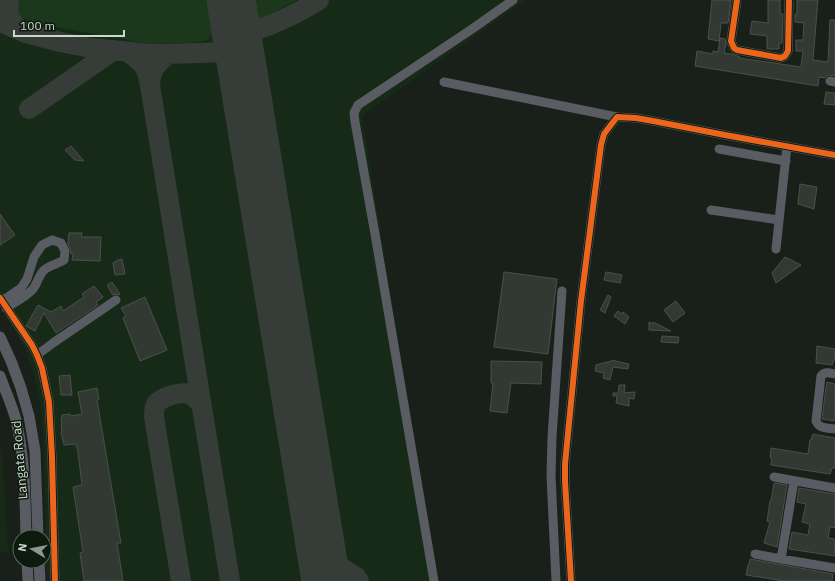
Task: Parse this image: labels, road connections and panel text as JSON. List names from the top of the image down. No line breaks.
{"streets":{"main road":["Langata Road"]},"scale_bar":"100 m","north":"left"}
